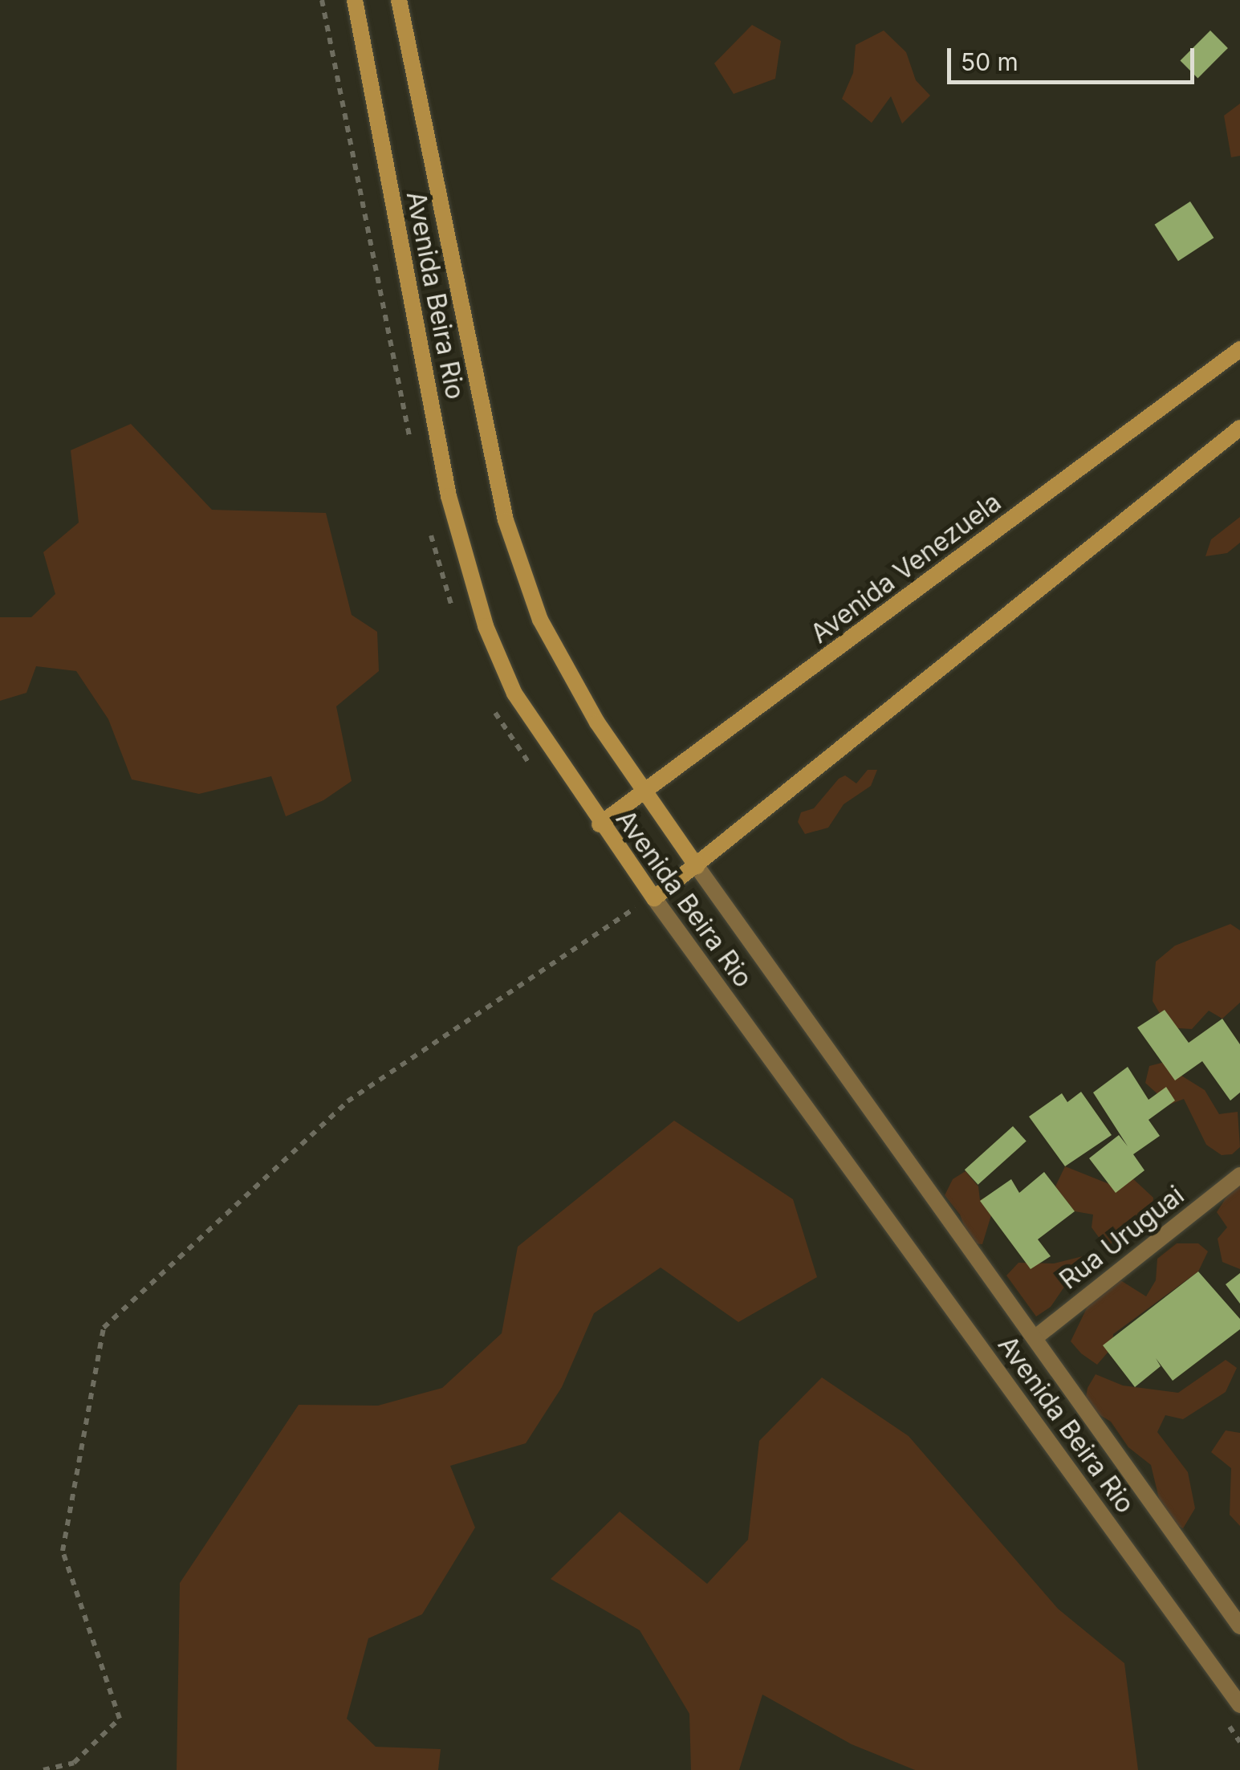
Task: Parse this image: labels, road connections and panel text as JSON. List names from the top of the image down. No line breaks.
{"streets":{"main road":["Avenida Beira Rio","Avenida Venezuela"],"street":["Rua Uruguai"]},"crossings":[["Avenida Beira Rio","Avenida Venezuela"],["Avenida Beira Rio","Rua Uruguai"]],"scale_bar":"50 m"}
